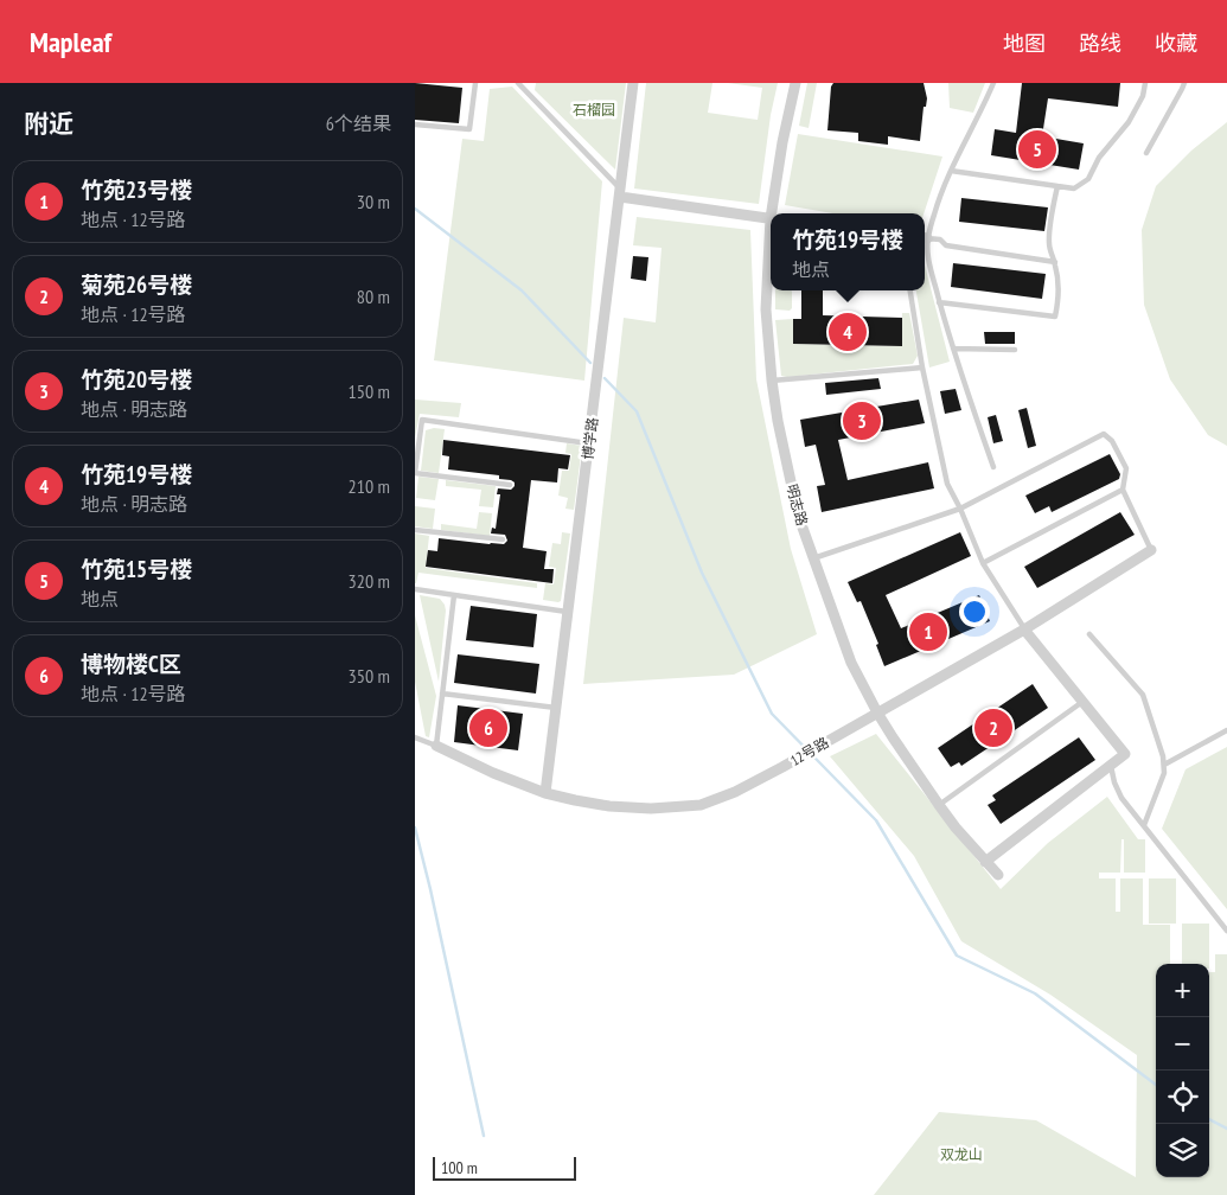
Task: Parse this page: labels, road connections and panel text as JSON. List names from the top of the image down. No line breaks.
{"streets":{"street":["博学路","明志路","12号路"]},"crossings":[["博学路","12号路"],["明志路","12号路"]],"parks":["石榴园","双龙山"],"scale_bar":"100 m","page":{"header":"Mapleaf","nav":["地图","路线","收藏"],"heading":["附近","6个结果"],"pins":["5","4","3","1","2","6"],"list":[{"mark":"1","name":"竹苑23号楼","note":"地点 · 12号路","value":"30 m"},{"mark":"2","name":"菊苑26号楼","note":"地点 · 12号路","value":"80 m"},{"mark":"3","name":"竹苑20号楼","note":"地点 · 明志路","value":"150 m"},{"mark":"4","name":"竹苑19号楼","note":"地点 · 明志路","value":"210 m"},{"mark":"5","name":"竹苑15号楼","note":"地点","value":"320 m"},{"mark":"6","name":"博物楼C区","note":"地点 · 12号路","value":"350 m"}],"popup":["竹苑19号楼","地点"],"map_buttons":["+","−"],"scale":"100 m"}}
